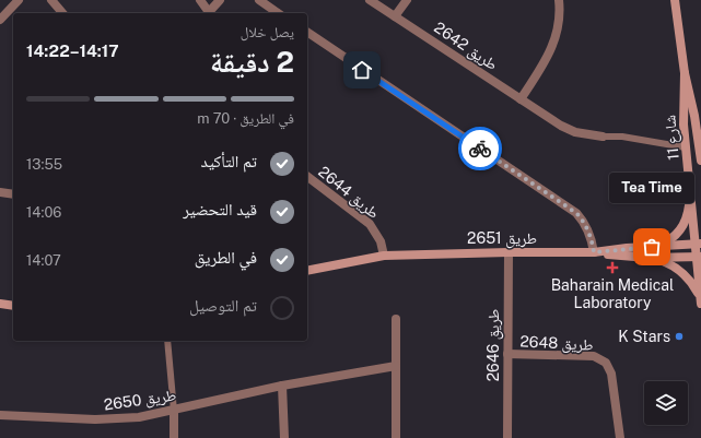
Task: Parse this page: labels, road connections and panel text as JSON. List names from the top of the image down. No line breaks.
{"streets":{"main road":["شارع 11","طريق 2651"],"street":["طريق 2642","طريق 2644","طريق 2648","طريق 2646","طريق 2650"]},"crossings":[["شارع 11","طريق 2651"],["طريق 2644","طريق 2651"],["طريق 2651","طريق 2646"],["طريق 2648","طريق 2646"]],"places":{"other":["Tea Time","K Stars"],"health":["Baharain Medical Laboratory"]},"page":{"heading":["2 دقيقة","يصل خلال","14:17–14:22"],"bar":"في الطريق · 70 m","list":[["تم التأكيد","13:55"],["قيد التحضير","14:06"],["في الطريق","14:07"],"تم التوصيل"],"bubble":"Tea Time"}}
